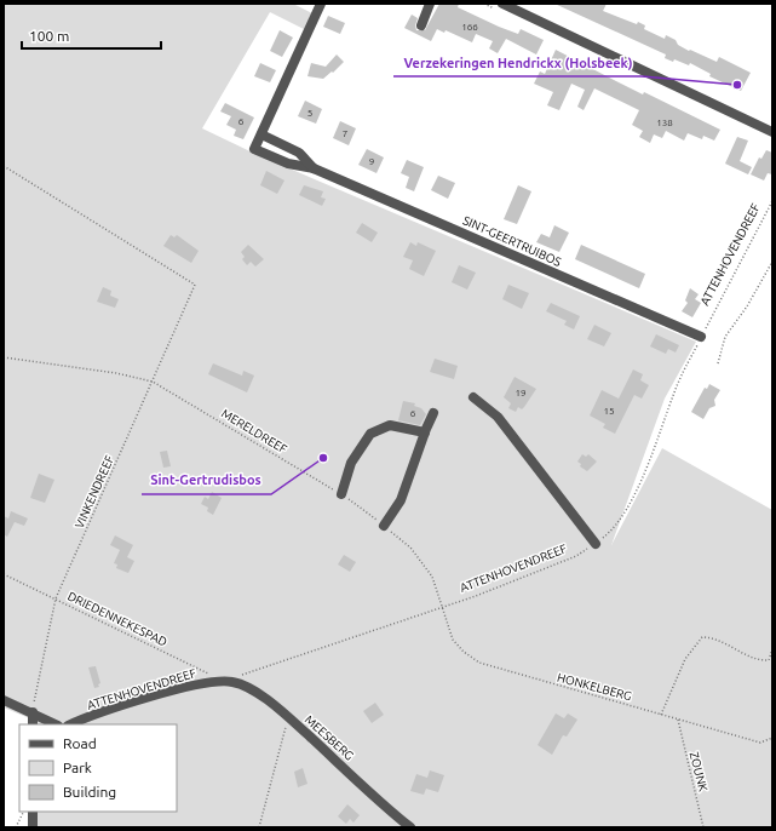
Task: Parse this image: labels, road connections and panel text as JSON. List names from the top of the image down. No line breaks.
{"streets":{"street":["SINT-GEERTRUIBOS","ATTENHOVENDREEF","MEESBERG"],"path":["MERELDREEF","VINKENDREEF","DRIEDENNEKESPAD","HONKELBERG","ZOUNK"]},"crossings":[["SINT-GEERTRUIBOS","ATTENHOVENDREEF"],["ATTENHOVENDREEF","MERELDREEF"],["ATTENHOVENDREEF","DRIEDENNEKESPAD"],["ATTENHOVENDREEF","HONKELBERG"],["ATTENHOVENDREEF","MEESBERG"],["MERELDREEF","VINKENDREEF"],["MERELDREEF","HONKELBERG"],["VINKENDREEF","DRIEDENNEKESPAD"],["DRIEDENNEKESPAD","MEESBERG"],["HONKELBERG","ZOUNK"]],"places":["Verzekeringen Hendrickx (Holsbeek)","Sint-Gertrudisbos"],"house_numbers":["166","5","6","138","7","9","19","15","6"],"legend":["Road","Park","Building"],"scale_bar":"100 m"}
